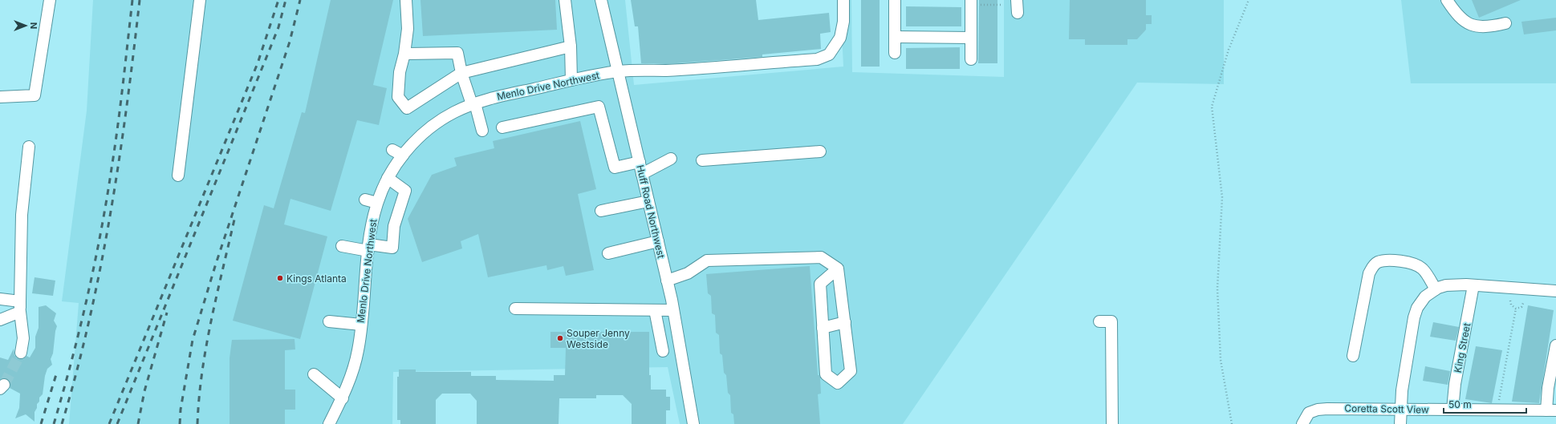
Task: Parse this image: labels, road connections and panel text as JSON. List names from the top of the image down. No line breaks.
{"streets":{"street":["Menlo Drive Northwest","Huff Road Northwest","King Street","Coretta Scott View"]},"crossings":[["Menlo Drive Northwest","Huff Road Northwest"],["King Street","Coretta Scott View"]],"places":["Kings Atlanta","Souper Jenny Westside"],"scale_bar":"50 m","north":"right"}
